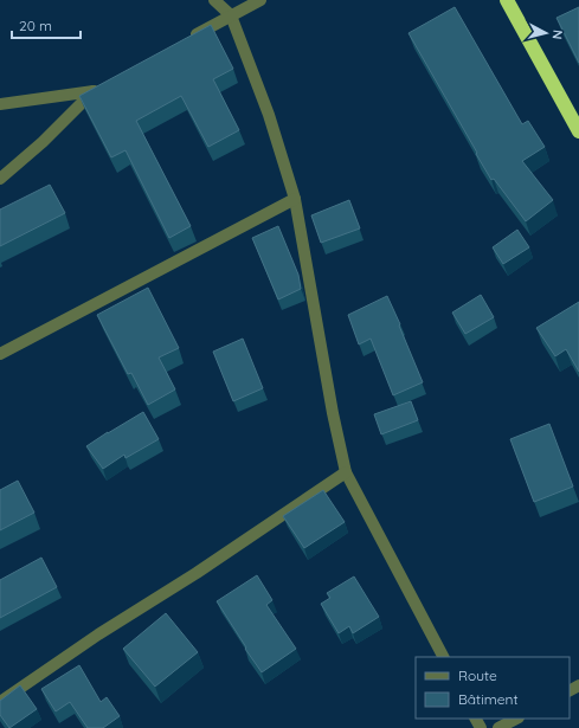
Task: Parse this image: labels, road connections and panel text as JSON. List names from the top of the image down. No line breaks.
{"legend":["Route","Bâtiment"],"scale_bar":"20 m","north":"right"}
